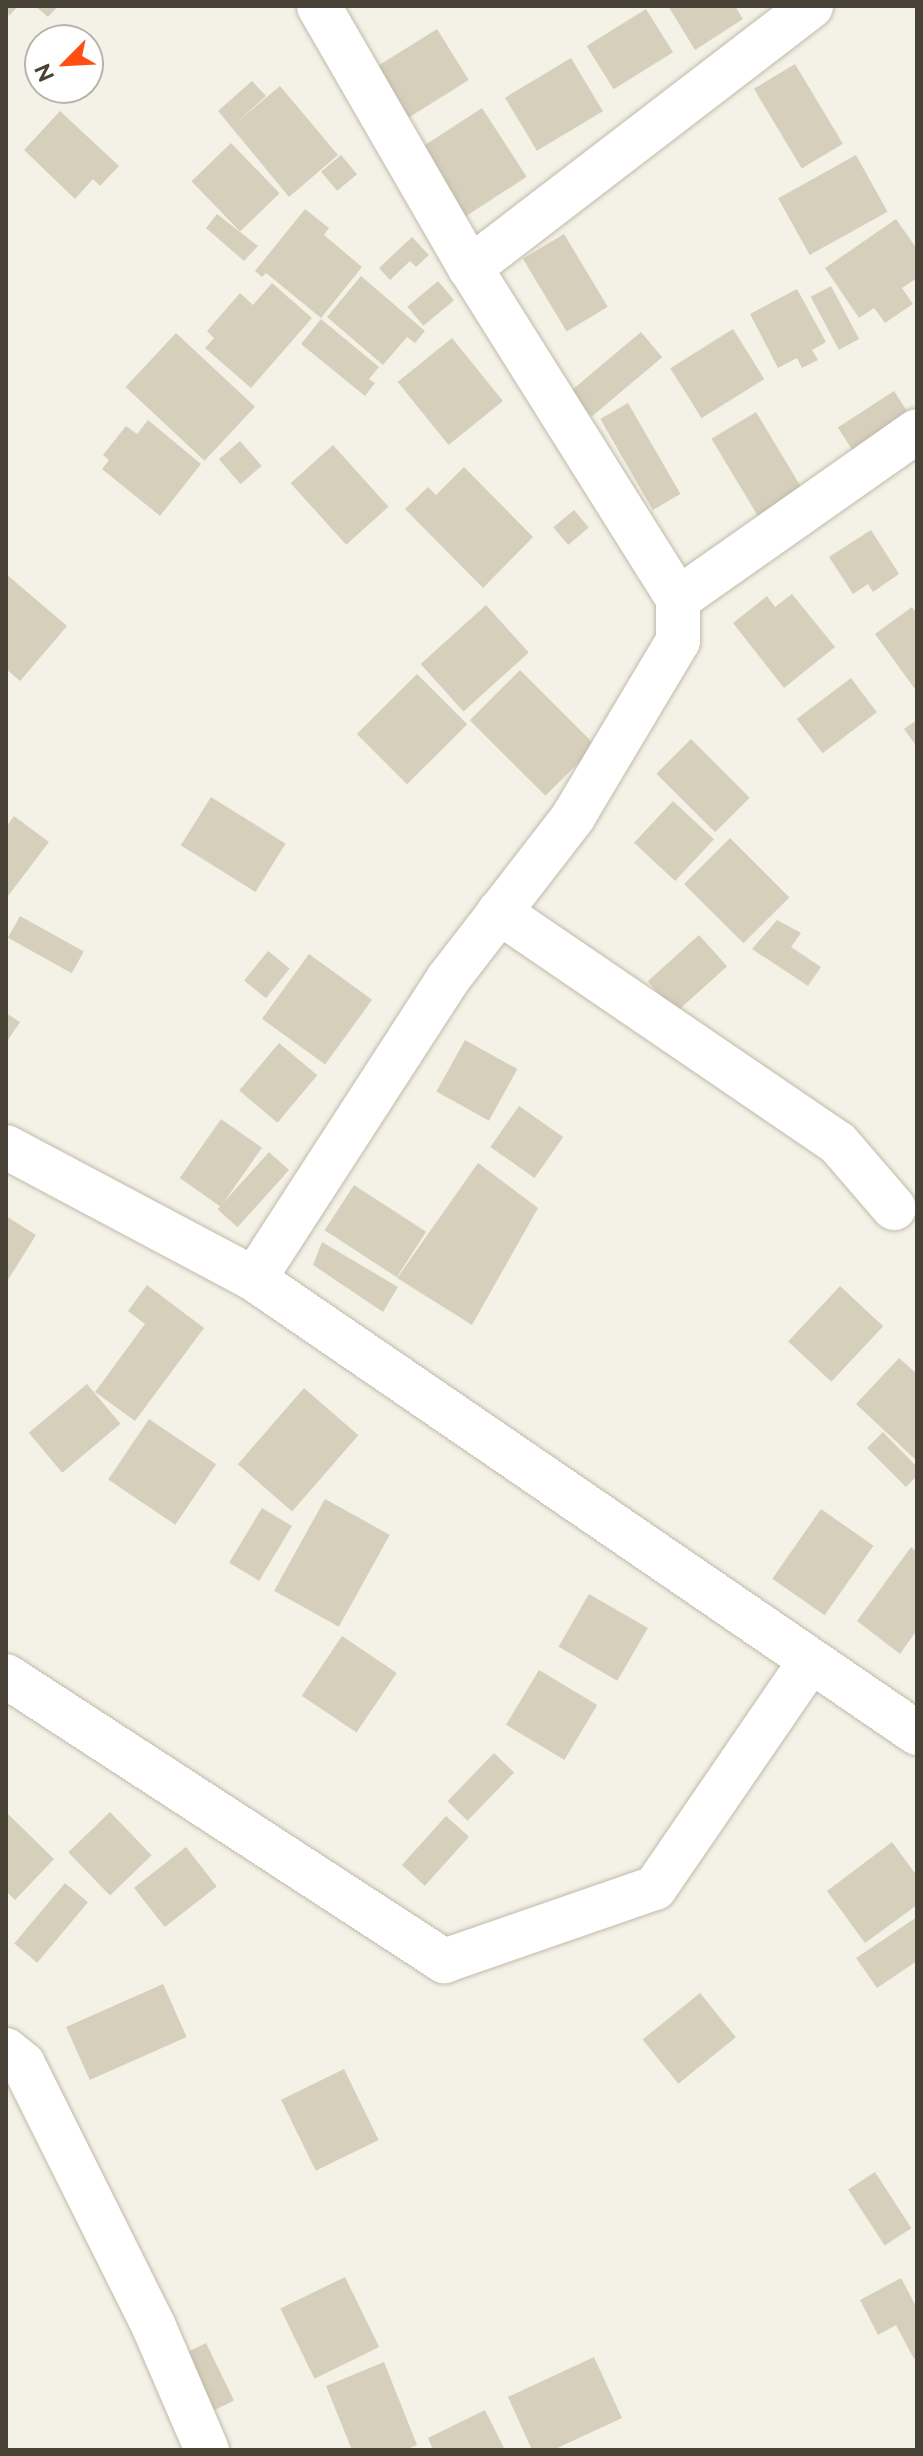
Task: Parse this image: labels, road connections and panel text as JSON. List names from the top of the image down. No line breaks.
{"north":"bottom left"}
